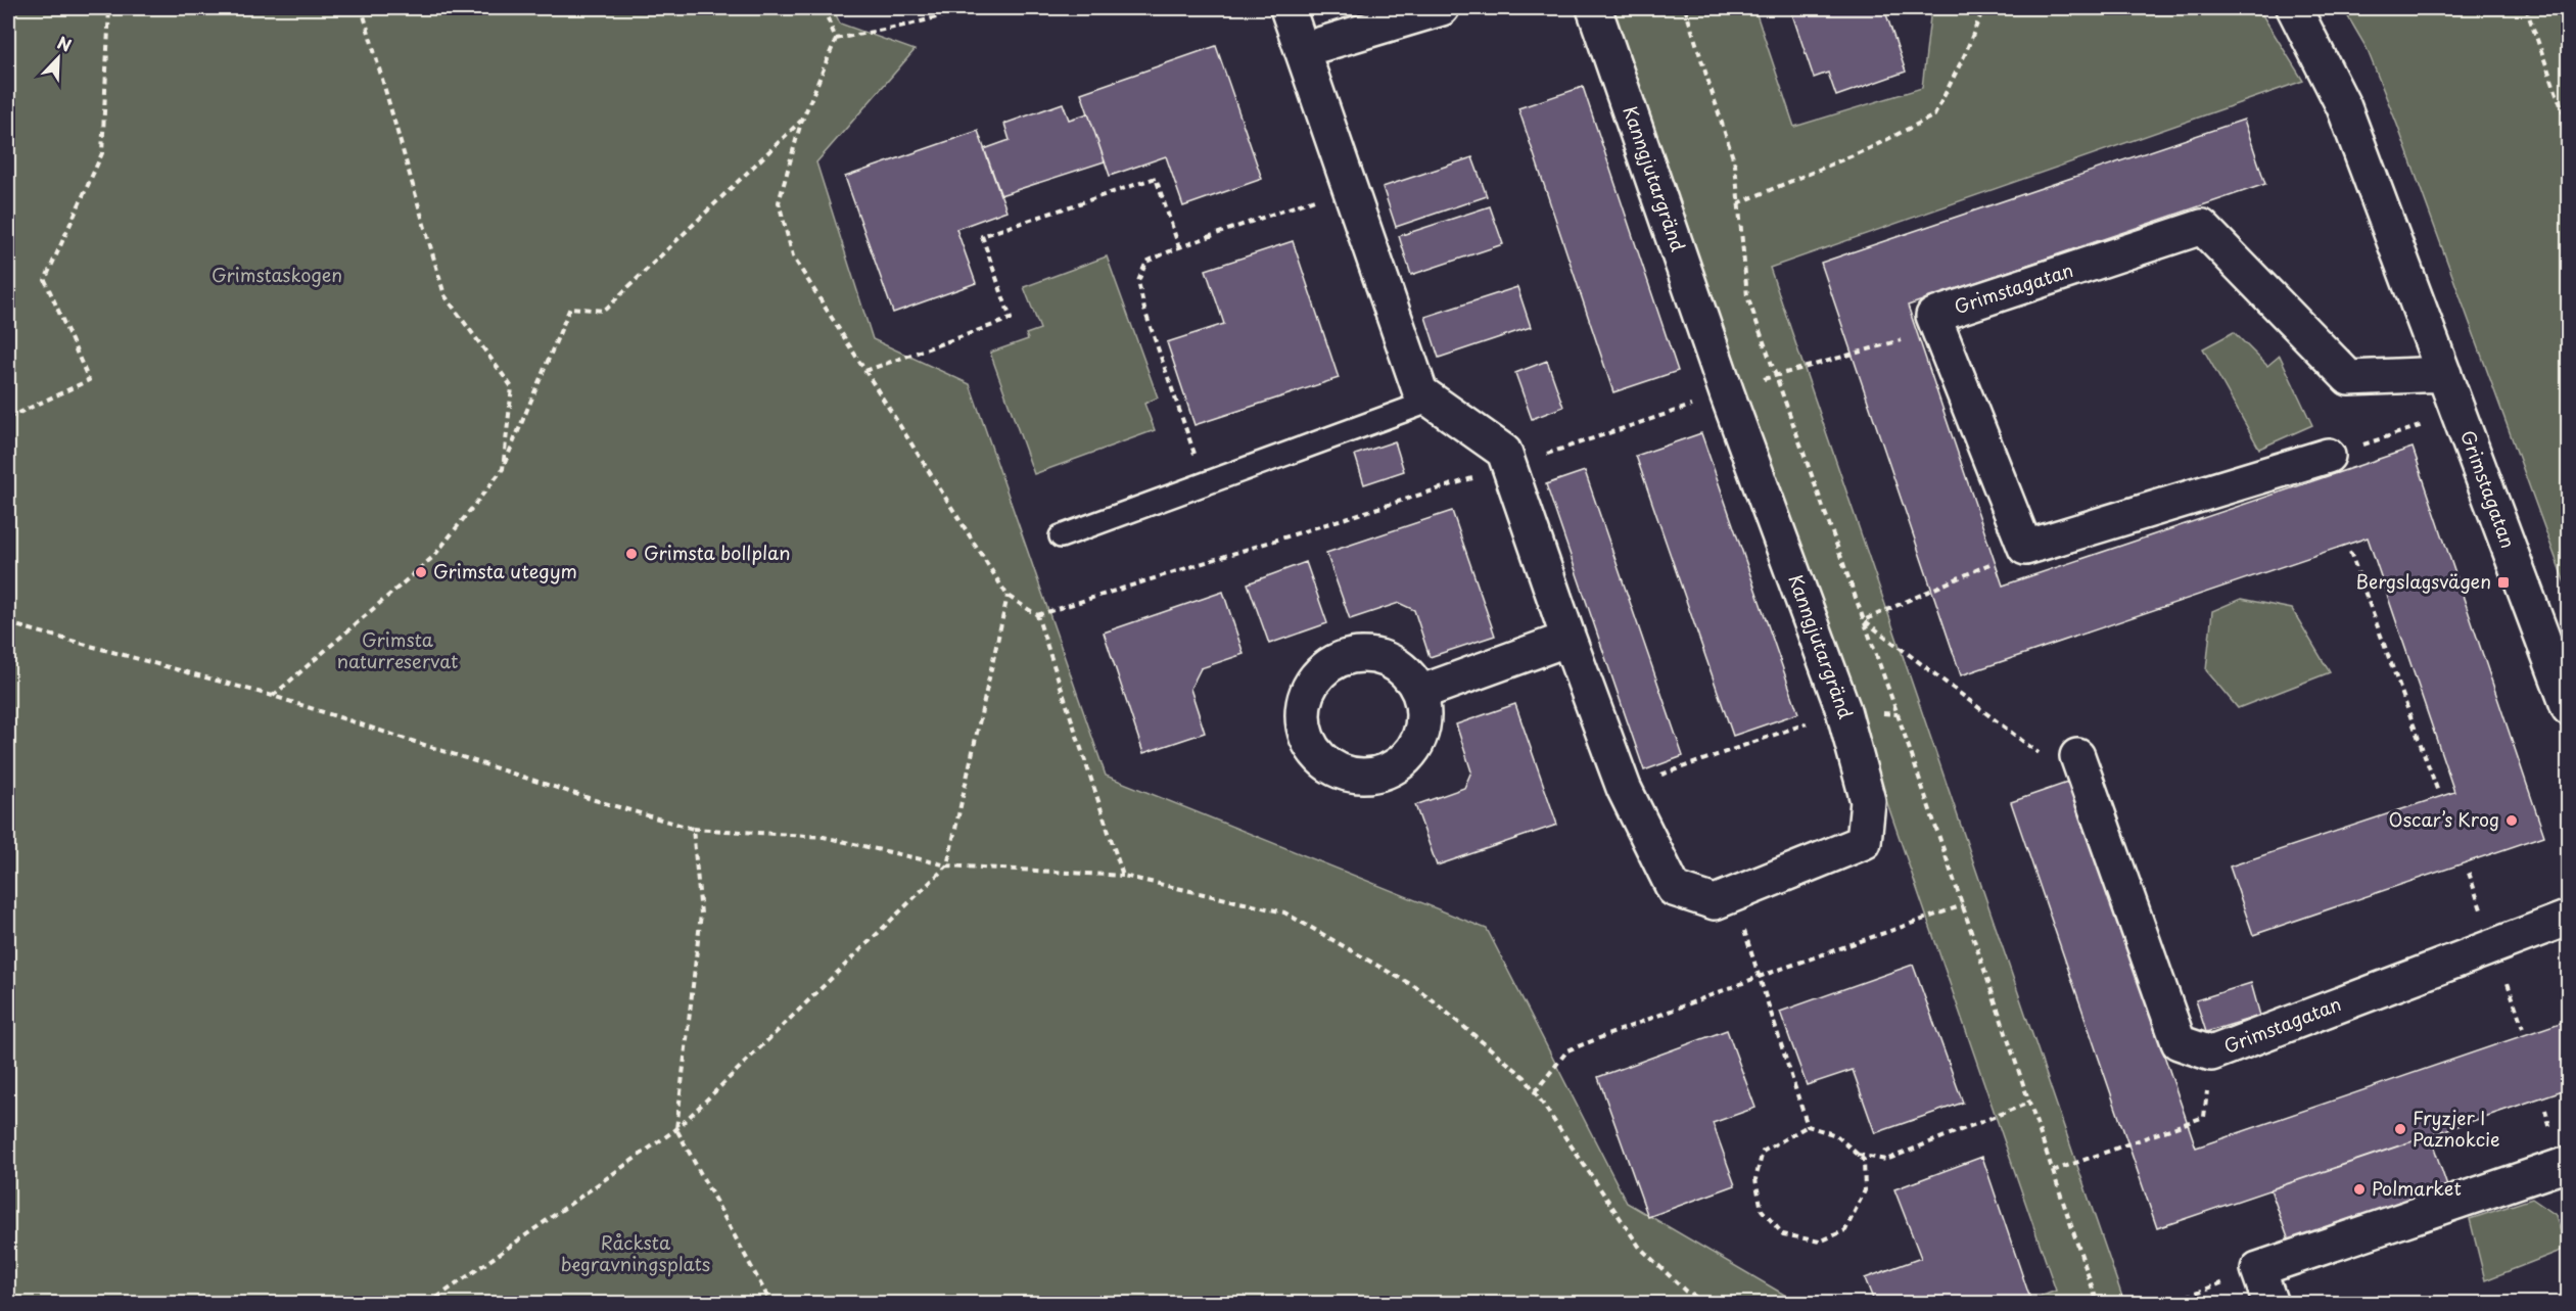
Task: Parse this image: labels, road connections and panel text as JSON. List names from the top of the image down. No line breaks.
{"streets":{"street":["Kanngjutargränd","Grimstagatan"]},"parks":["Grimstaskogen","Grimsta naturreservat","Råcksta begravningsplats"],"places":{"other":["Grimsta bollplan","Grimsta utegym","Oscar’s Krog","Fryzjer I Paznokcie","Polmarket"],"transit":["Bergslagsvägen"]},"north":"top right"}
